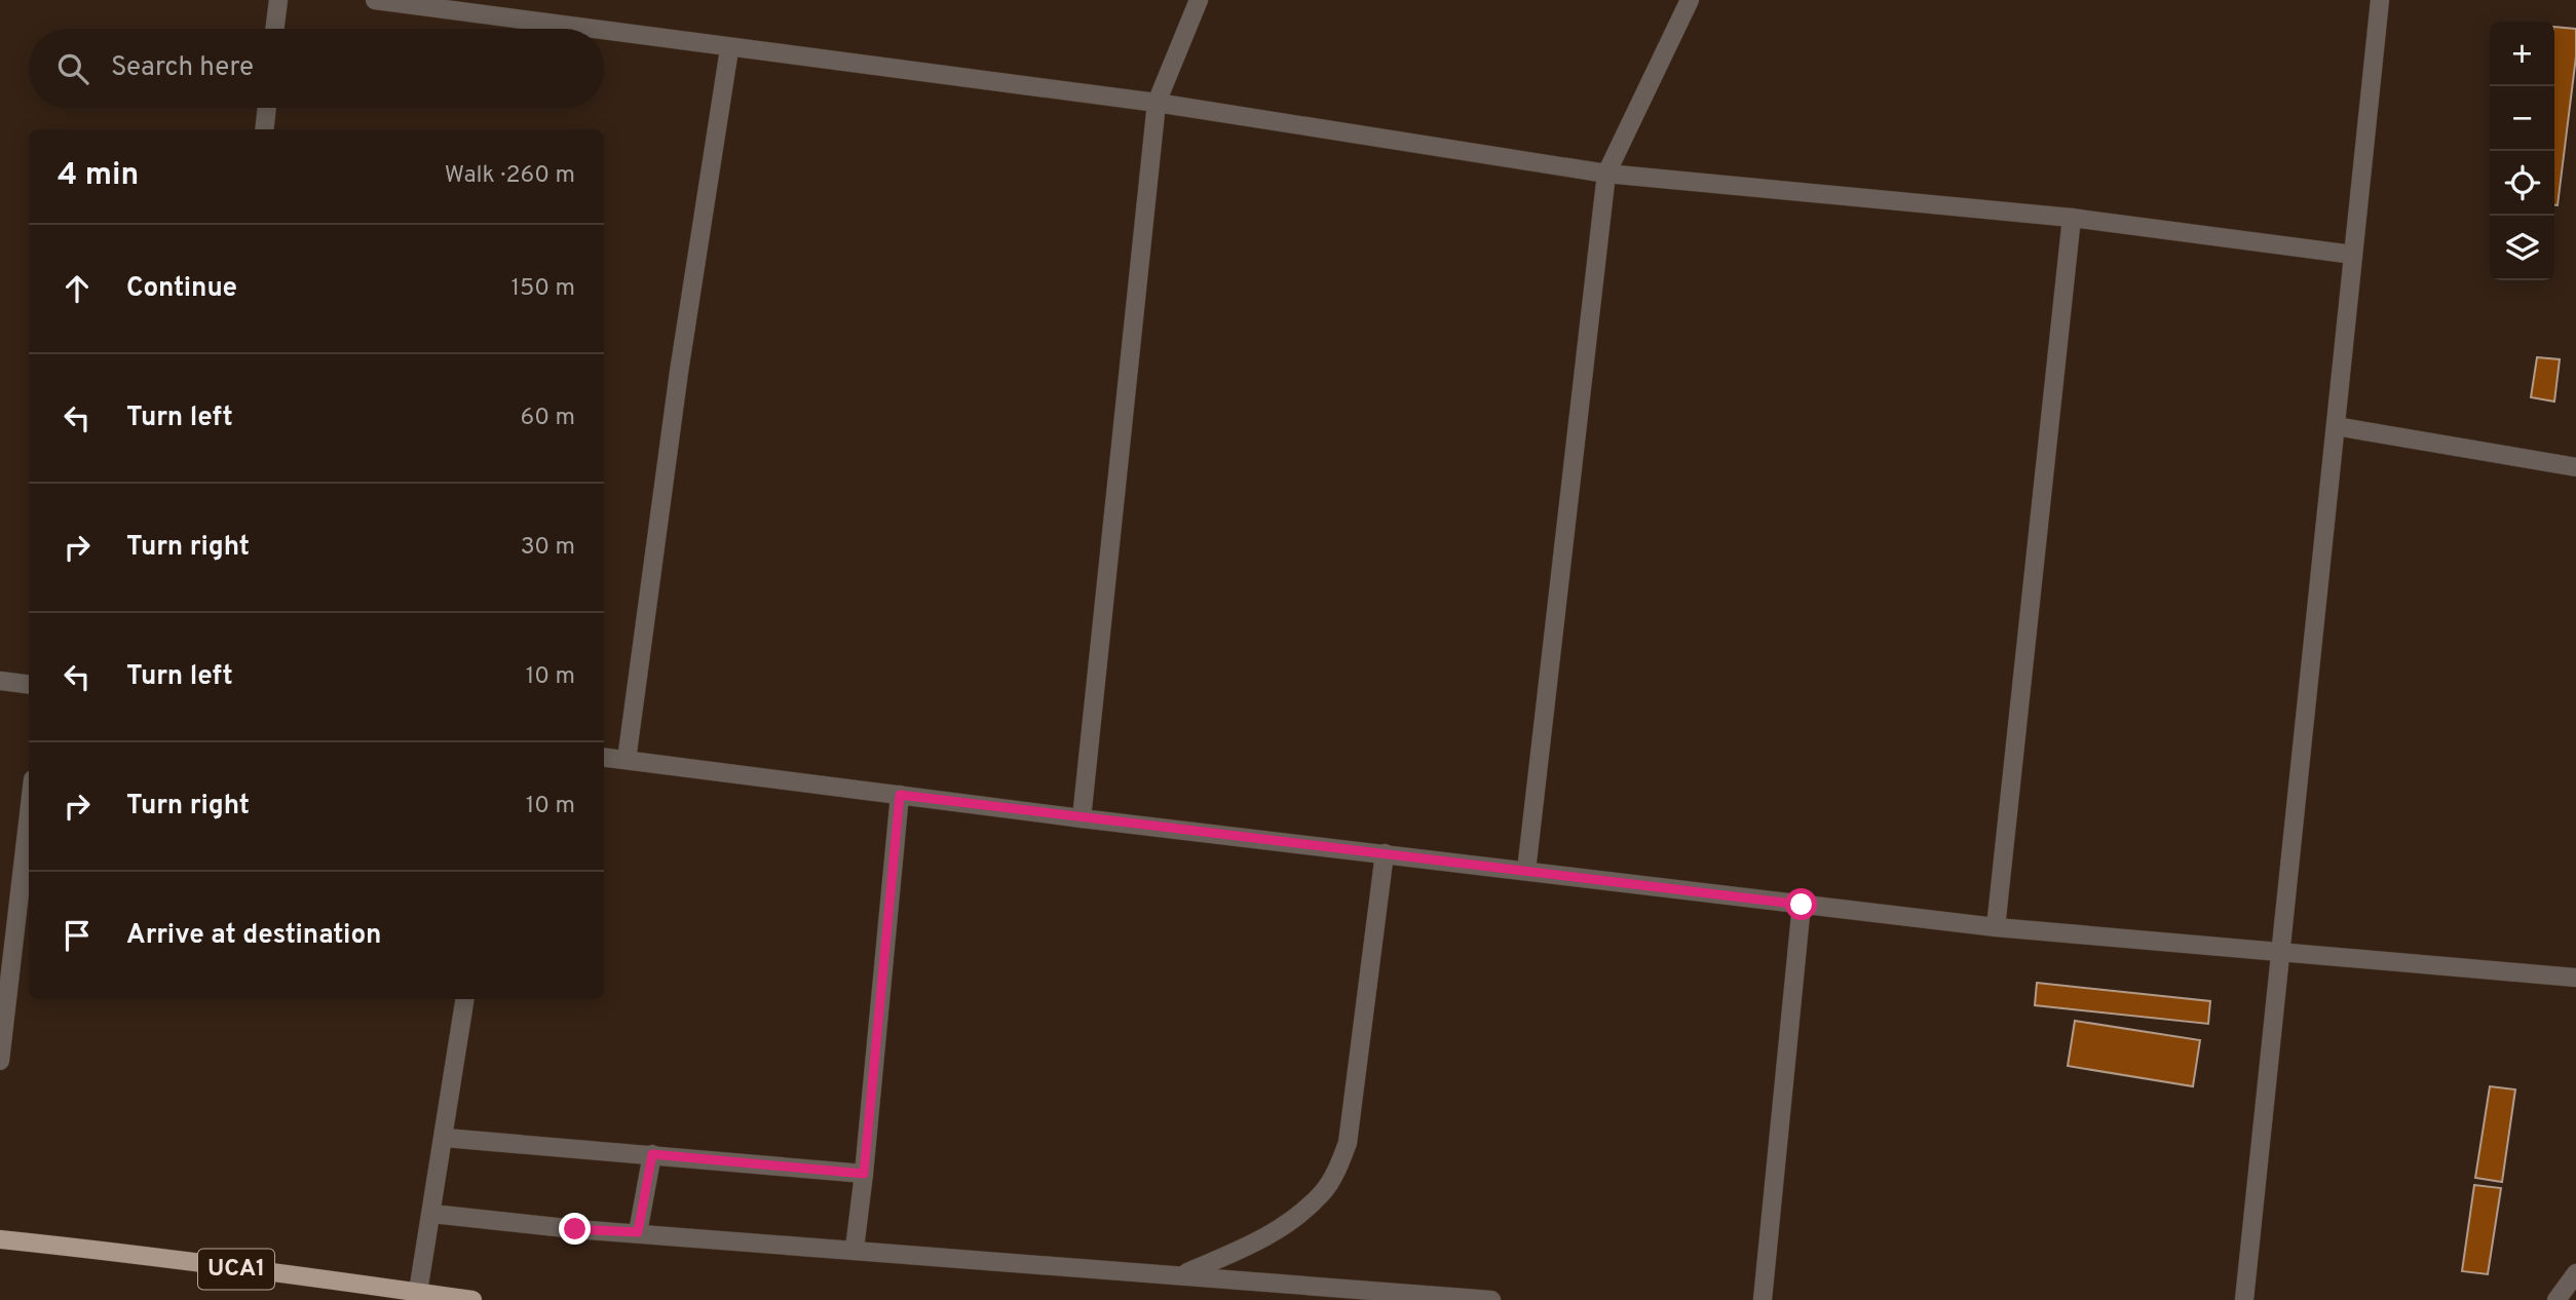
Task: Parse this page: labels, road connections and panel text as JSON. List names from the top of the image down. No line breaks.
{"streets":{"main road":["UCA1"]},"page":{"map_buttons":["+","−"],"search":"Search here","heading":["4 min","Walk · 260 m"],"list":[["Continue","150 m"],["Turn left","60 m"],["Turn right","30 m"],["Turn left","10 m"],["Turn right","10 m"],"Arrive at destination"]}}
